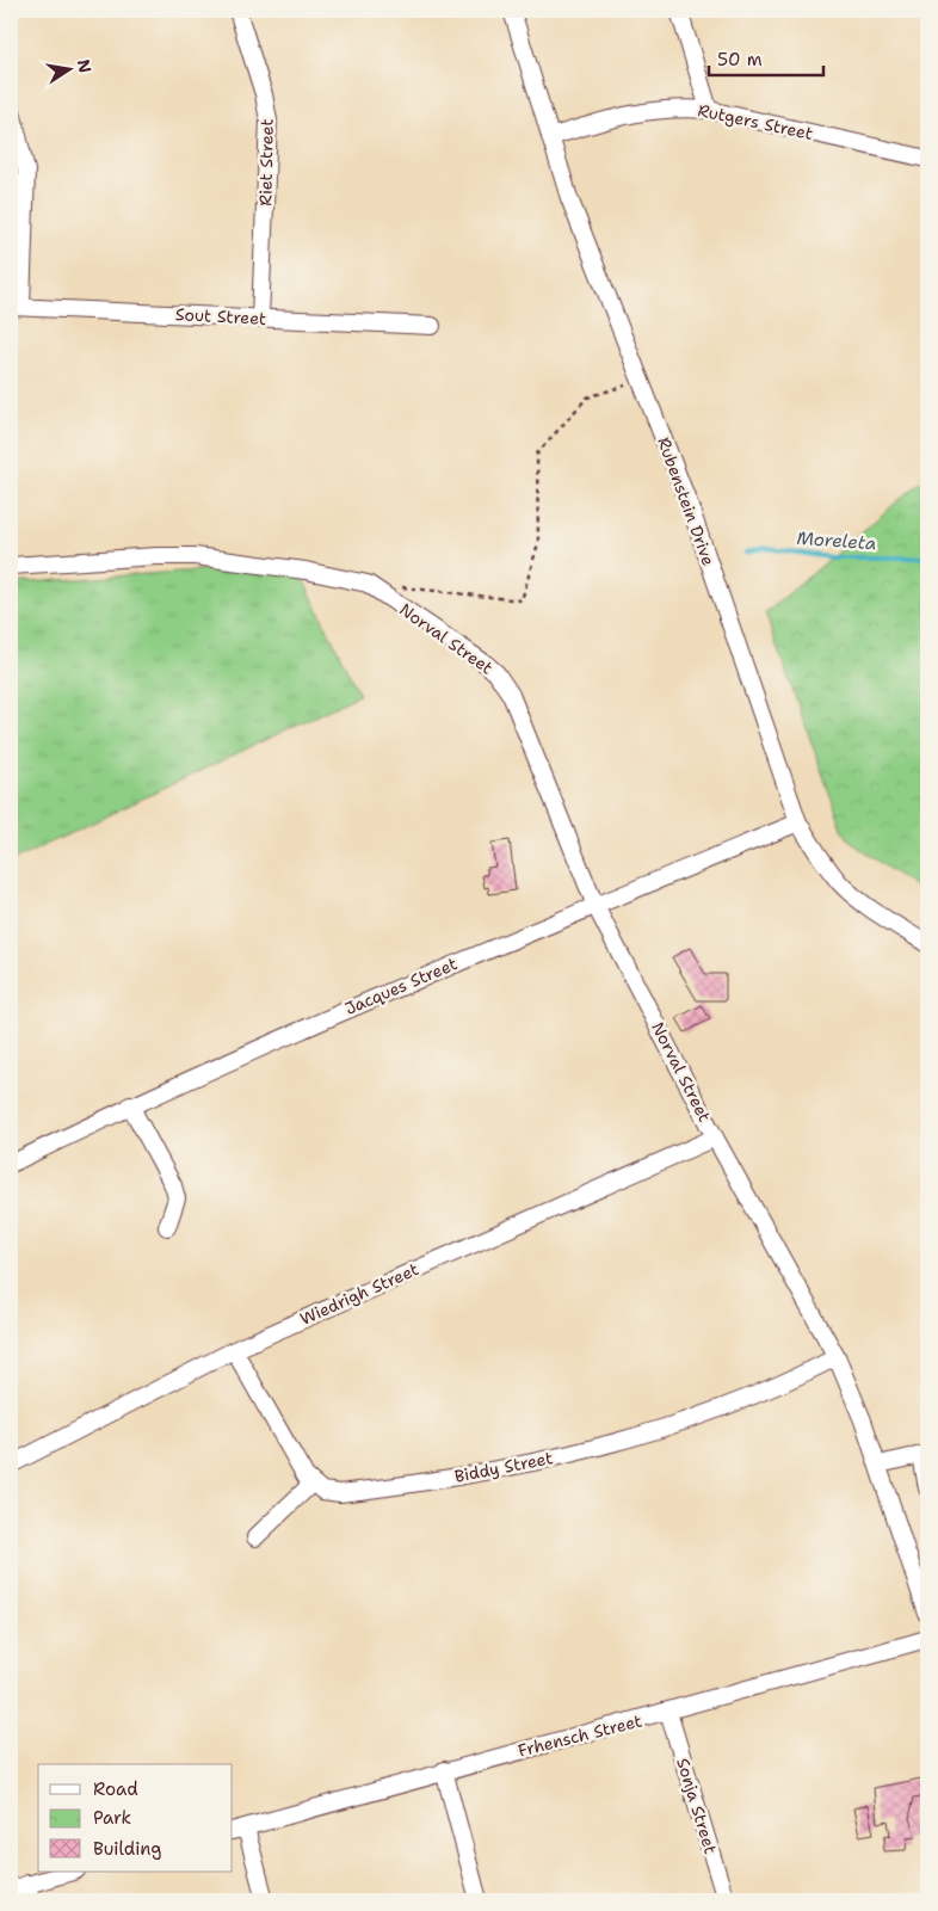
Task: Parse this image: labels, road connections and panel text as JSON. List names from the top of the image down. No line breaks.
{"streets":{"street":["Rutgers Street","Riet Street","Sout Street","Rubenstein Drive","Norval Street","Jacques Street","Wiedrigh Street","Biddy Street","Frhensch Street","Sonja Street"]},"crossings":[["Rutgers Street","Rubenstein Drive"],["Riet Street","Sout Street"],["Rubenstein Drive","Jacques Street"],["Norval Street","Jacques Street"],["Norval Street","Wiedrigh Street"],["Norval Street","Biddy Street"],["Frhensch Street","Sonja Street"]],"water":["Moreleta"],"legend":["Road","Park","Building"],"scale_bar":"50 m","north":"right"}
